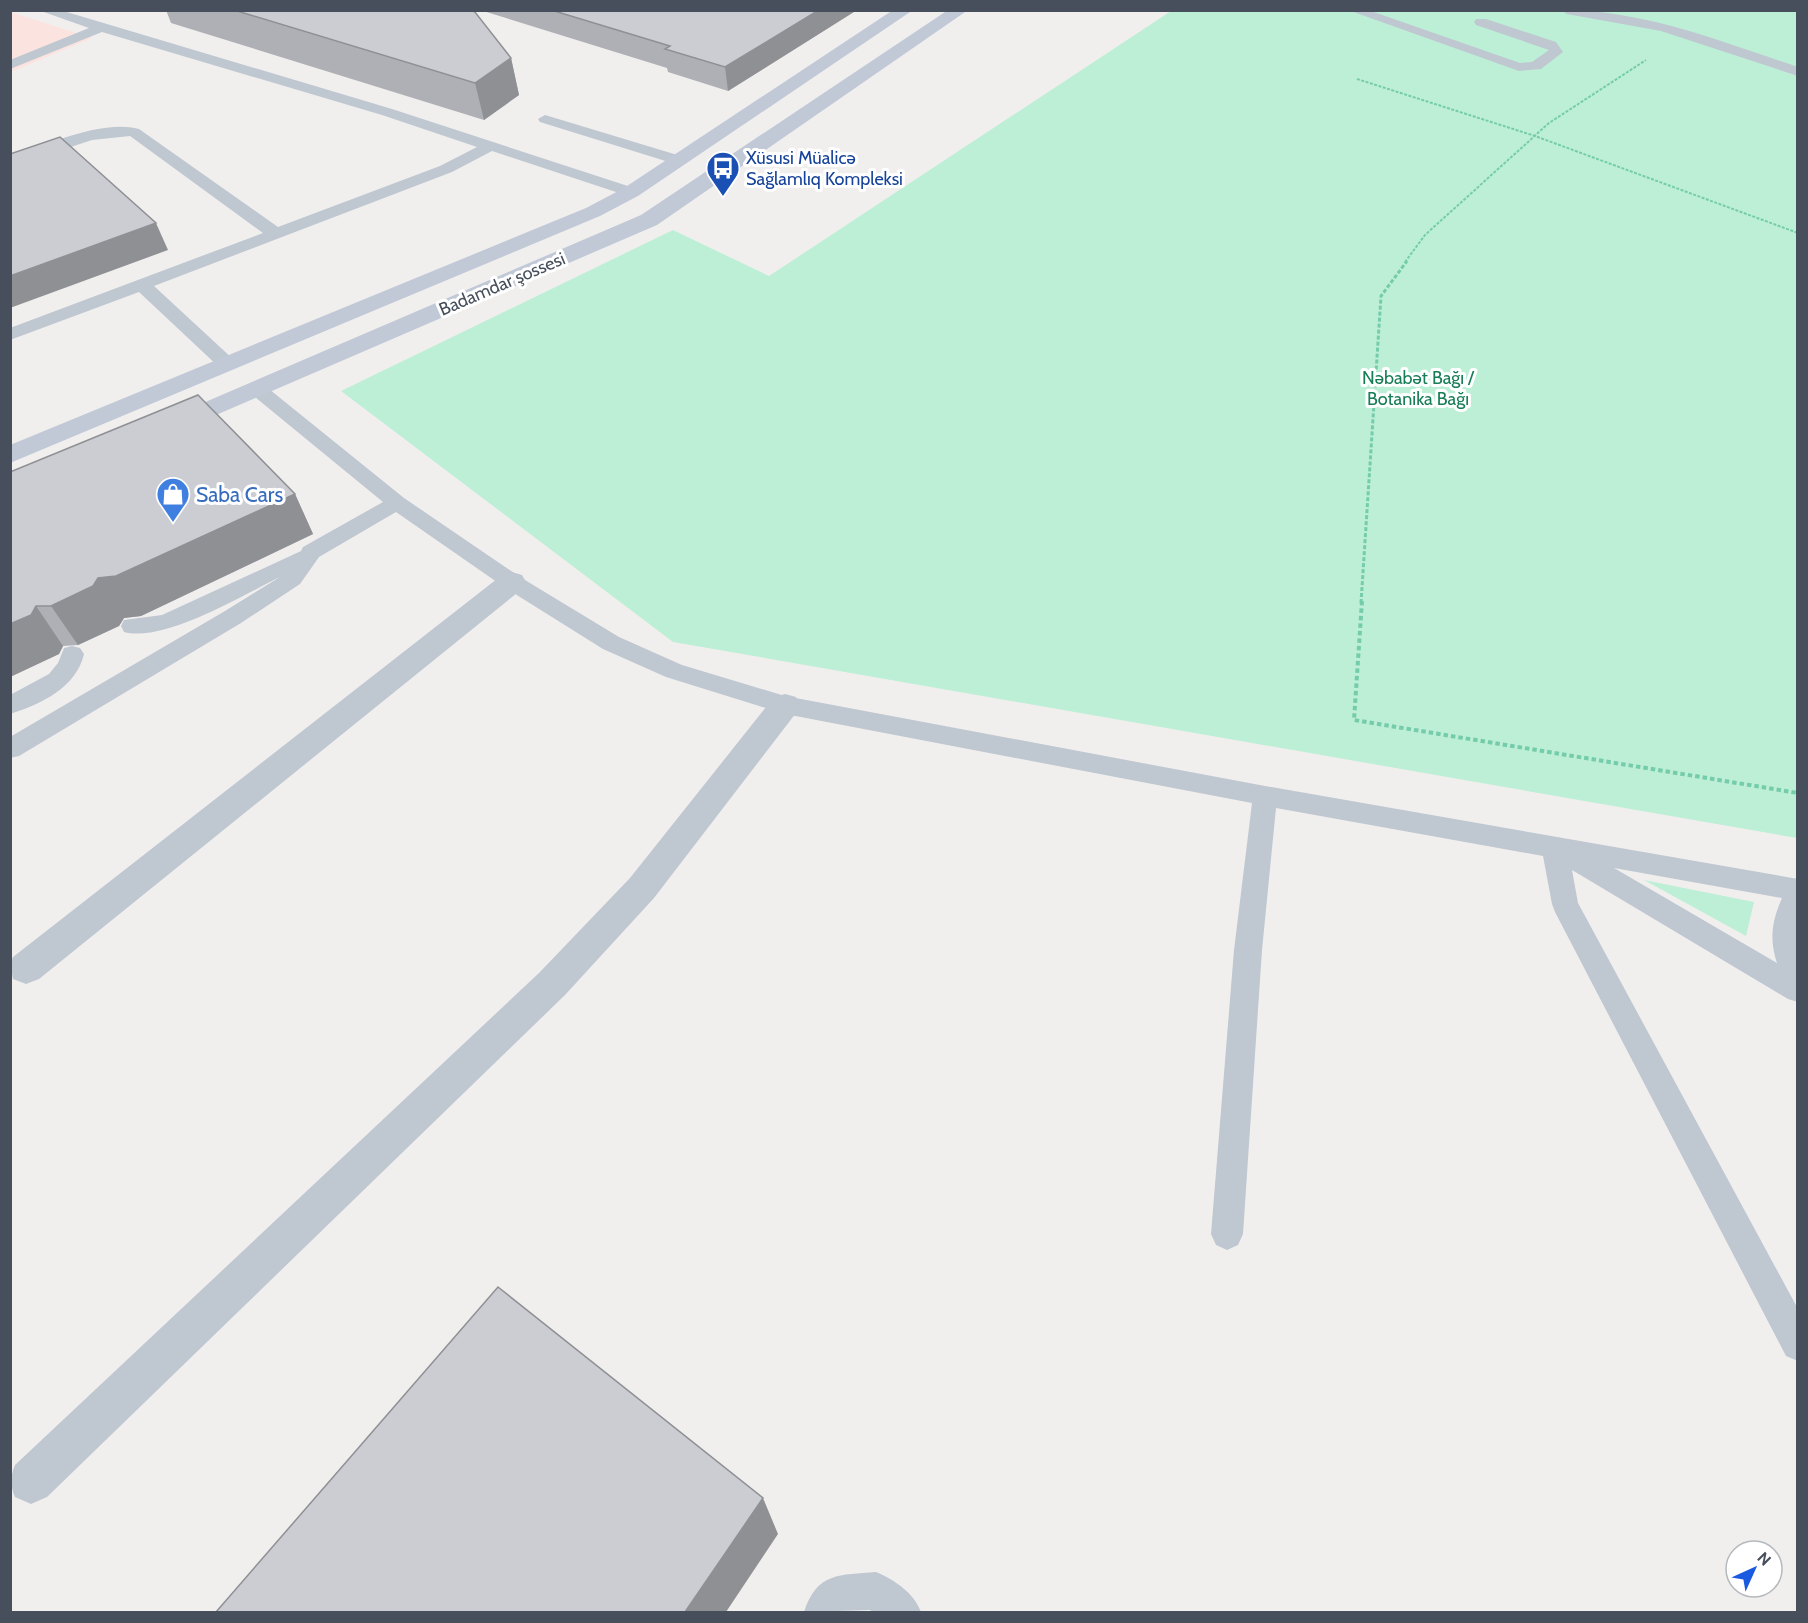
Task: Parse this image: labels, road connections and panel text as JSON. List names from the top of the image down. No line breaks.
{"streets":{"main road":["Badamdar şossesi"]},"parks":["Nəbabət Bağı / Botanika Bağı"],"places":{"bus stop":["Xüsusi Müalicə Sağlamlıq Kompleksi"],"shop":["Saba Cars"]},"north":"top right"}
